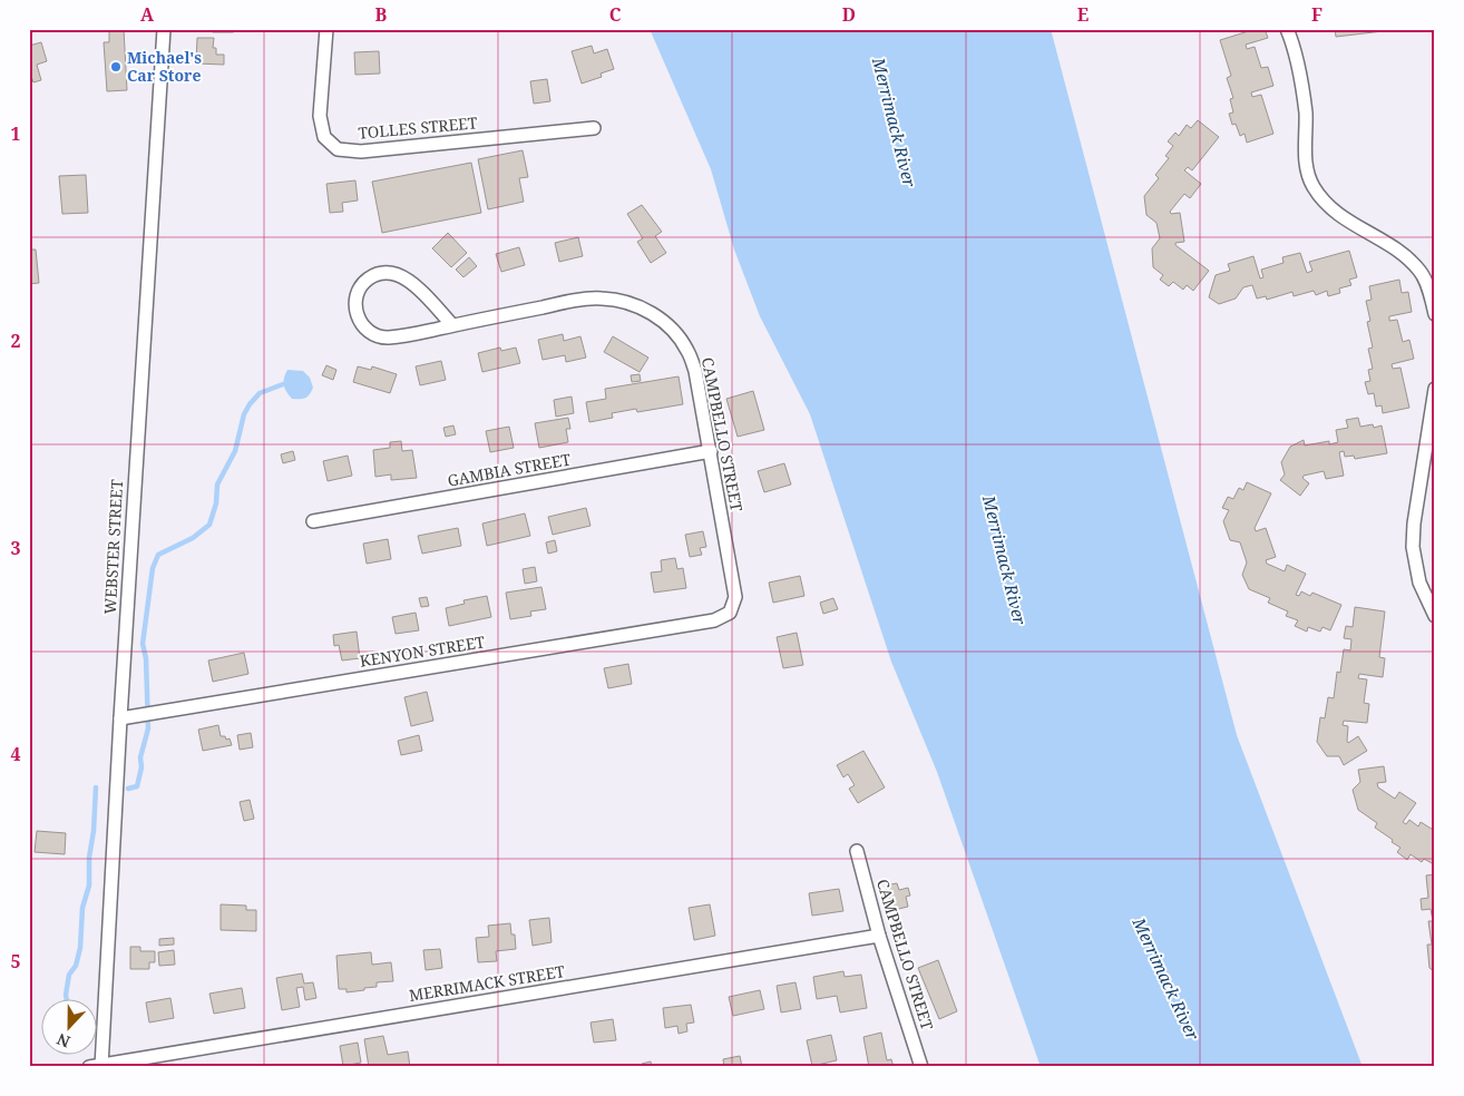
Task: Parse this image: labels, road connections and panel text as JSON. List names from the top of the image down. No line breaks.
{"streets":{"street":["TOLLES STREET","CAMPBELLO STREET","GAMBIA STREET","WEBSTER STREET","KENYON STREET","MERRIMACK STREET"]},"crossings":[["CAMPBELLO STREET","GAMBIA STREET"],["CAMPBELLO STREET","KENYON STREET"],["CAMPBELLO STREET","MERRIMACK STREET"],["WEBSTER STREET","KENYON STREET"],["WEBSTER STREET","MERRIMACK STREET"]],"water":["Merrimack River"],"places":["Michael's Car Store"],"north":"bottom","grid":{"columns":["A","B","C","D","E","F"],"rows":["1","2","3","4","5"]}}
